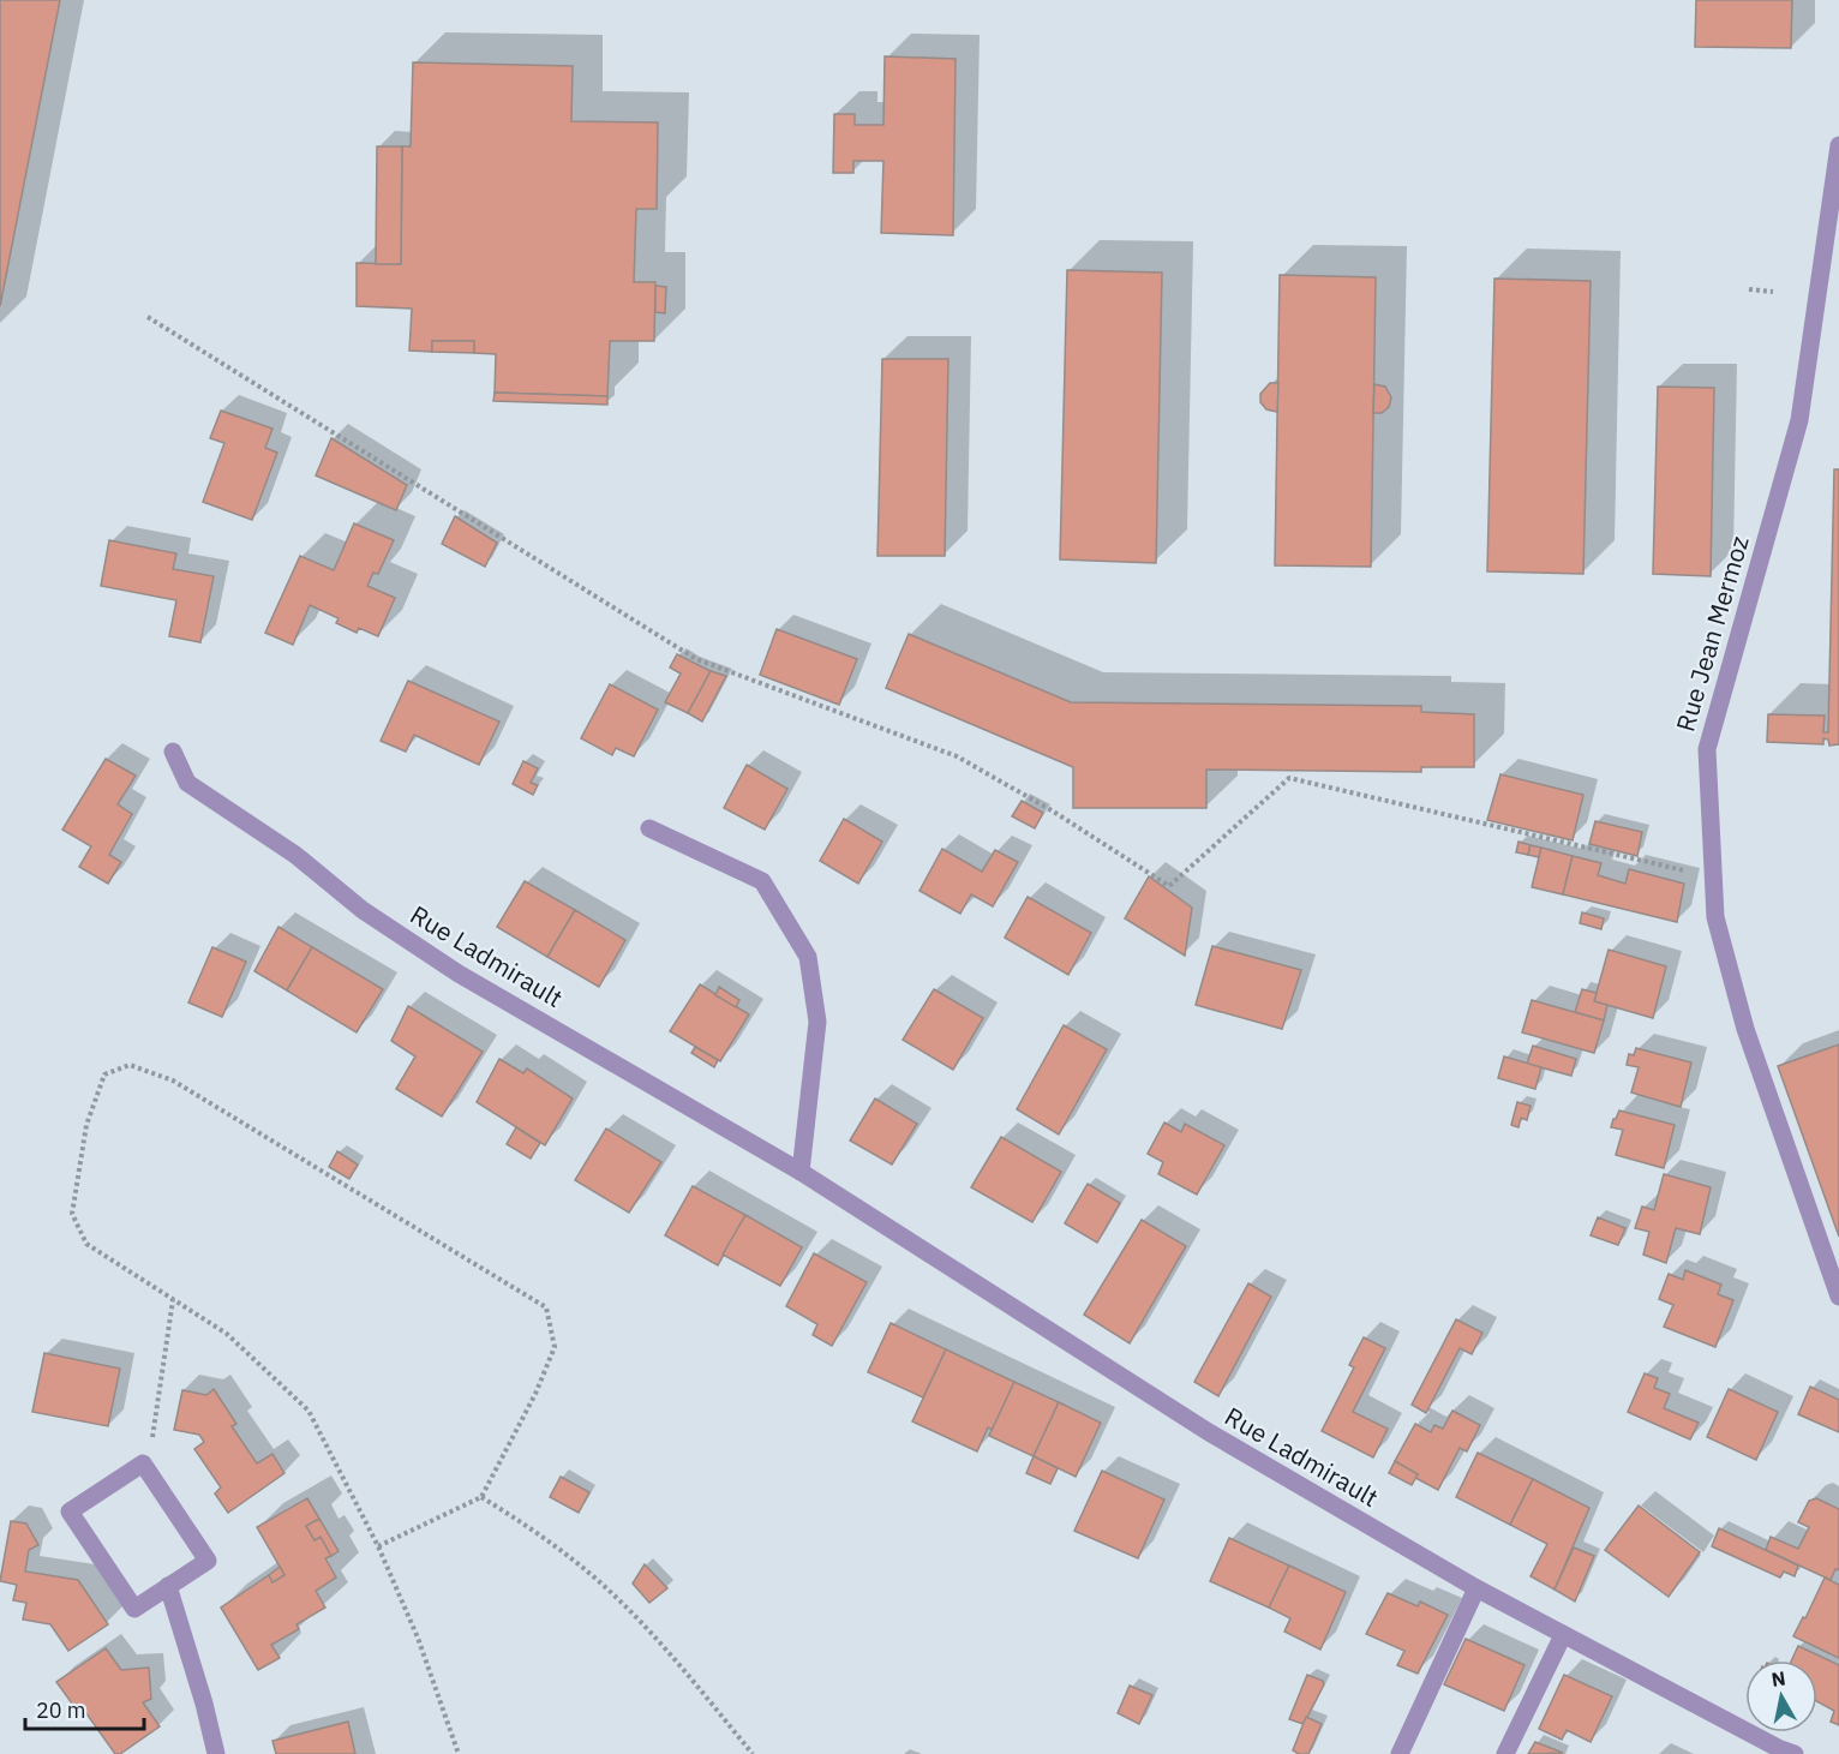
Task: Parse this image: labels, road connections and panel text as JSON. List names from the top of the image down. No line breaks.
{"streets":{"street":["Rue Jean Mermoz","Rue Ladmirault"]},"scale_bar":"20 m","north":"top"}
